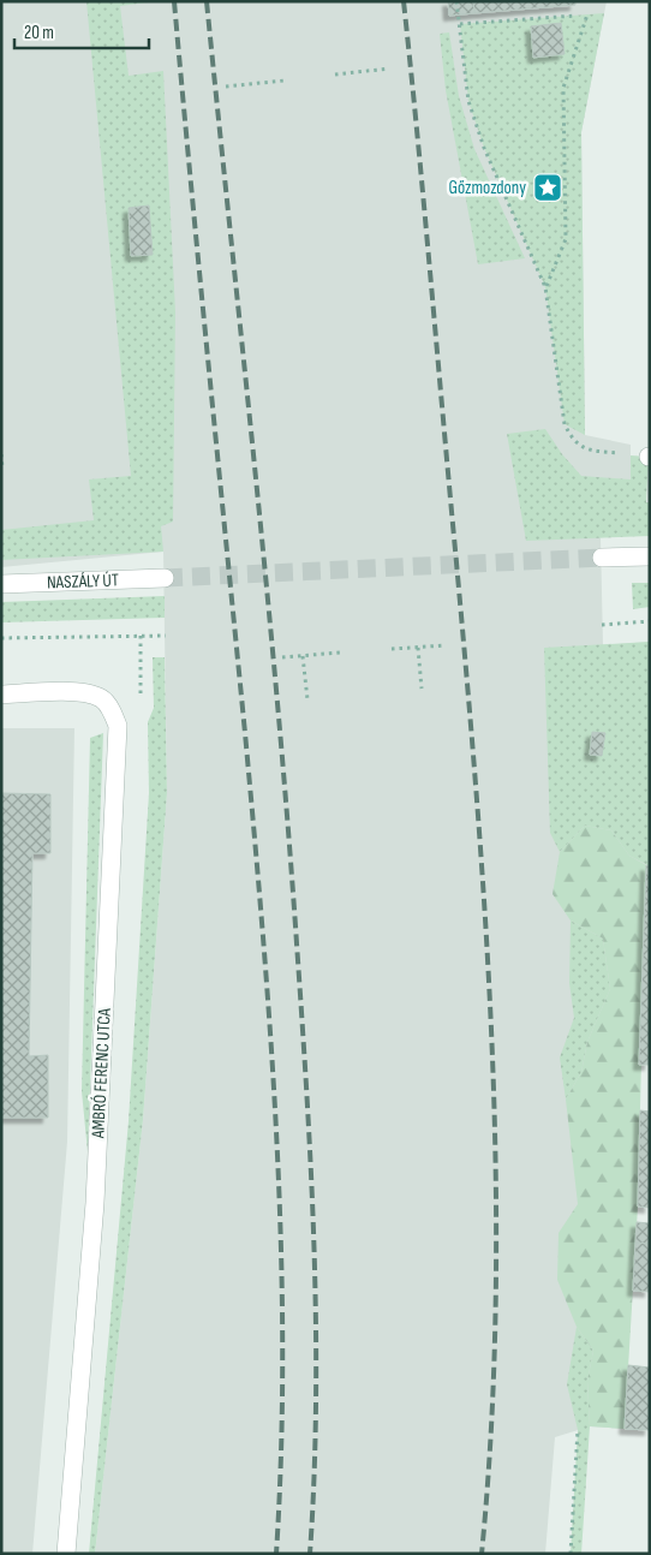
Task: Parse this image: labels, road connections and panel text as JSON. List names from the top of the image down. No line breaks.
{"streets":{"street":["NASZÁLY ÚT","AMBRÓ FERENC UTCA"]},"places":{"place":["Gőzmozdony"]},"scale_bar":"20 m"}
